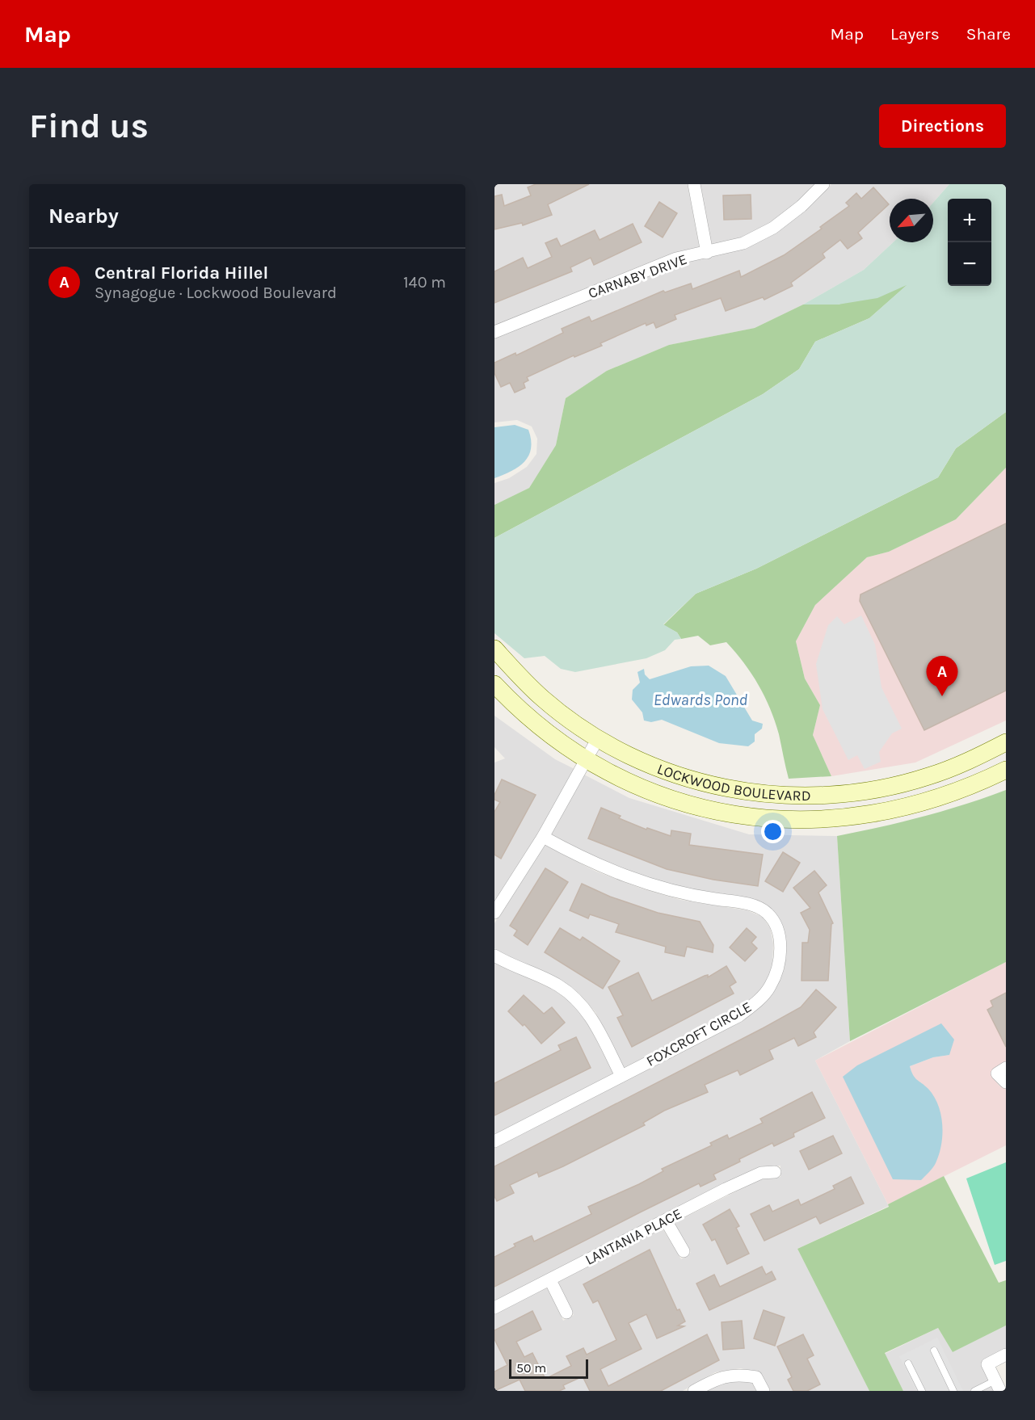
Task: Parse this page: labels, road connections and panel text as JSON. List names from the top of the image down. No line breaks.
{"streets":{"main road":["LOCKWOOD BOULEVARD"],"street":["CARNABY DRIVE","FOXCROFT CIRCLE","LANTANIA PLACE"]},"water":["Edwards Pond"],"scale_bar":"50 m","north":"bottom left","page":{"header":"Map","nav":["Map","Layers","Share"],"buttons":"Directions","title":"Find us","heading":"Nearby","map_buttons":["+","−"],"list":[{"mark":"A","name":"Central Florida Hillel","note":"Synagogue · Lockwood Boulevard","value":"140 m"}],"pins":"A","scale":"50 m"}}
